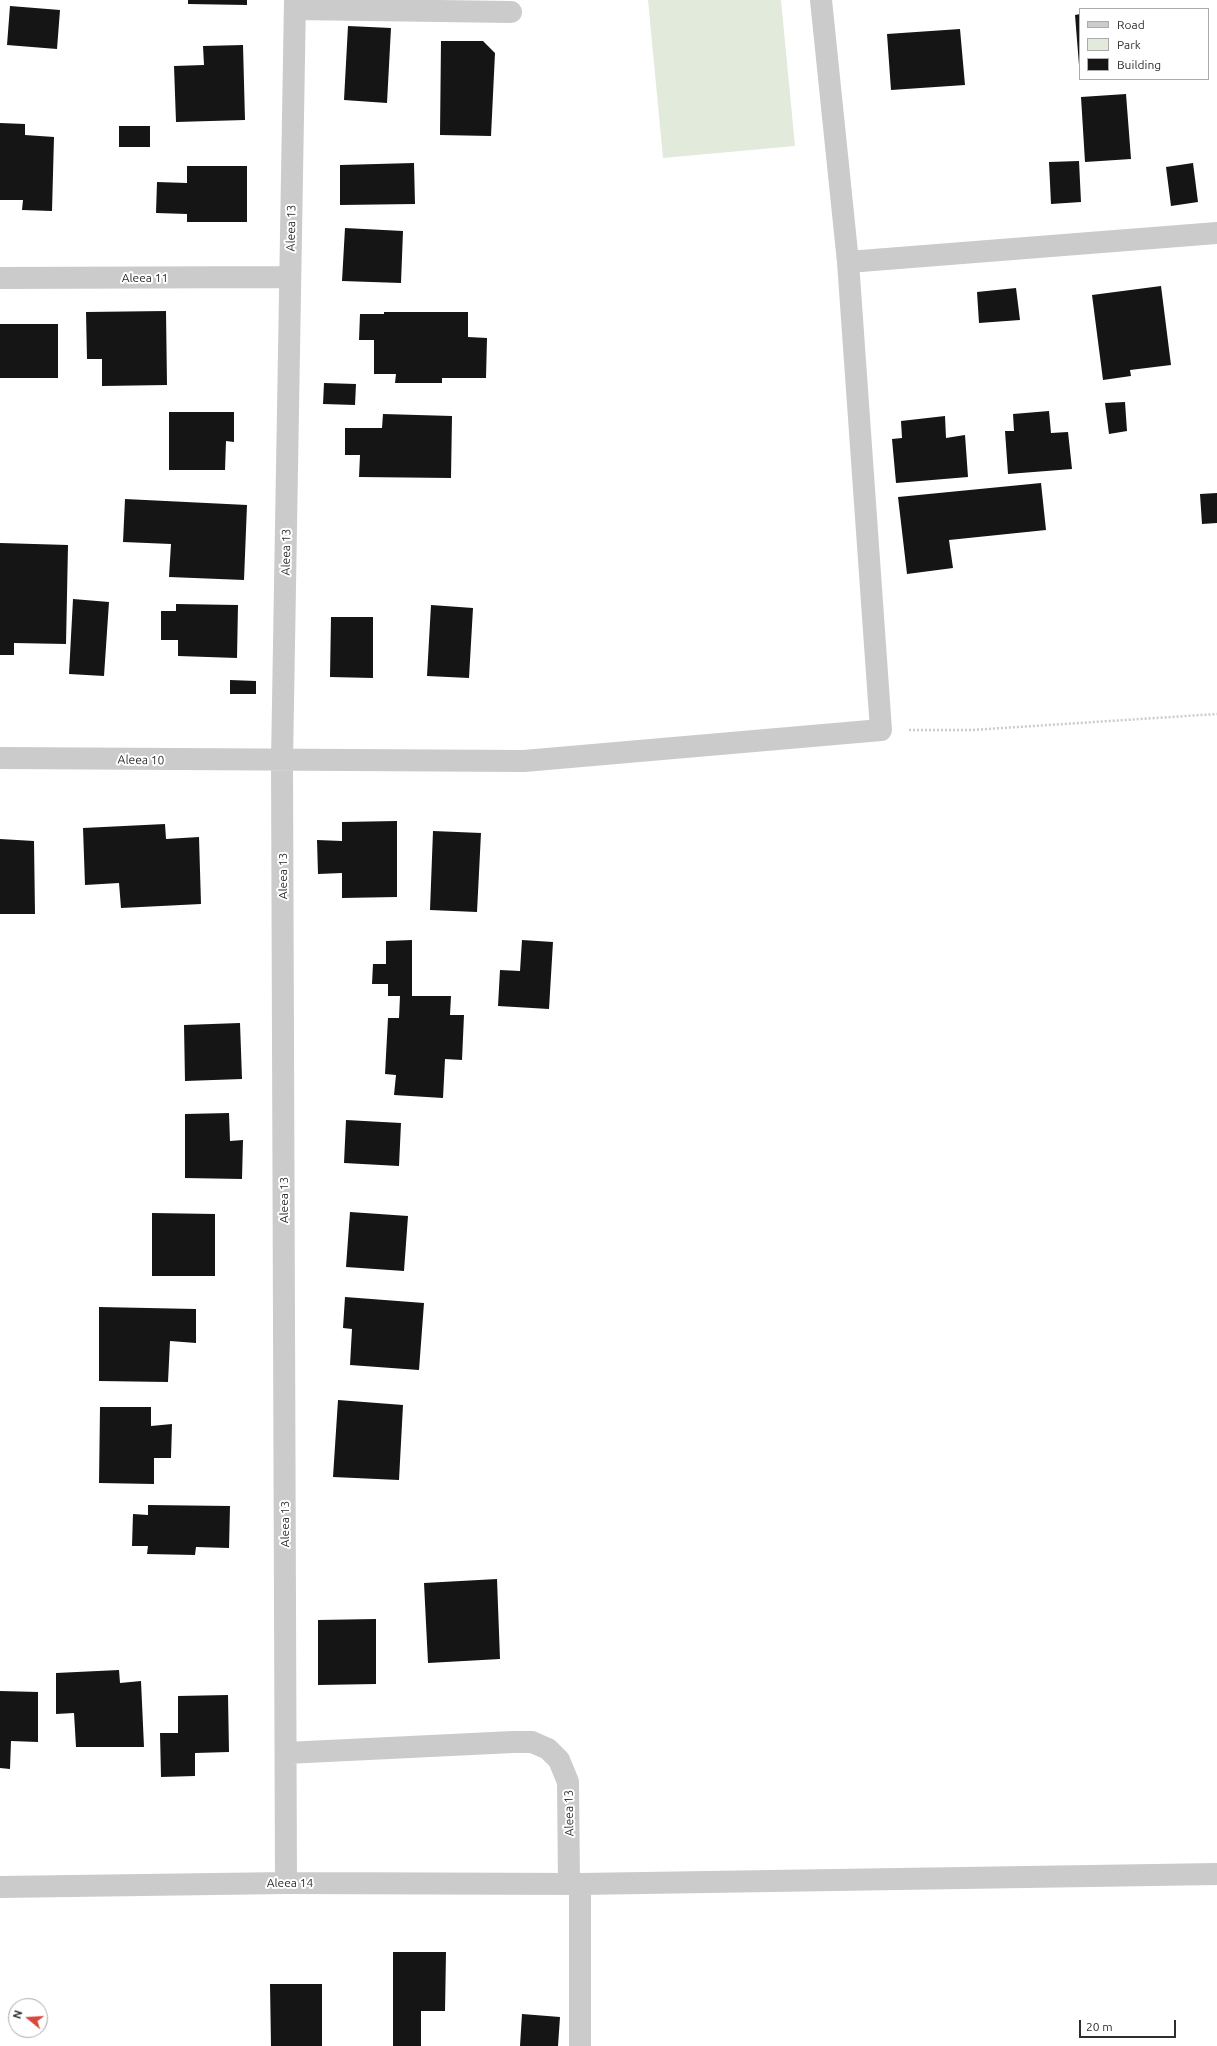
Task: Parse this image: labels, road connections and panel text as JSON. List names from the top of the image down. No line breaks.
{"streets":{"street":["Aleea 13","Aleea 11","Aleea 10","Aleea 14"]},"crossings":[["Aleea 13","Aleea 11"],["Aleea 13","Aleea 10"],["Aleea 13","Aleea 14"]],"legend":["Road","Park","Building"],"scale_bar":"20 m","north":"left"}
